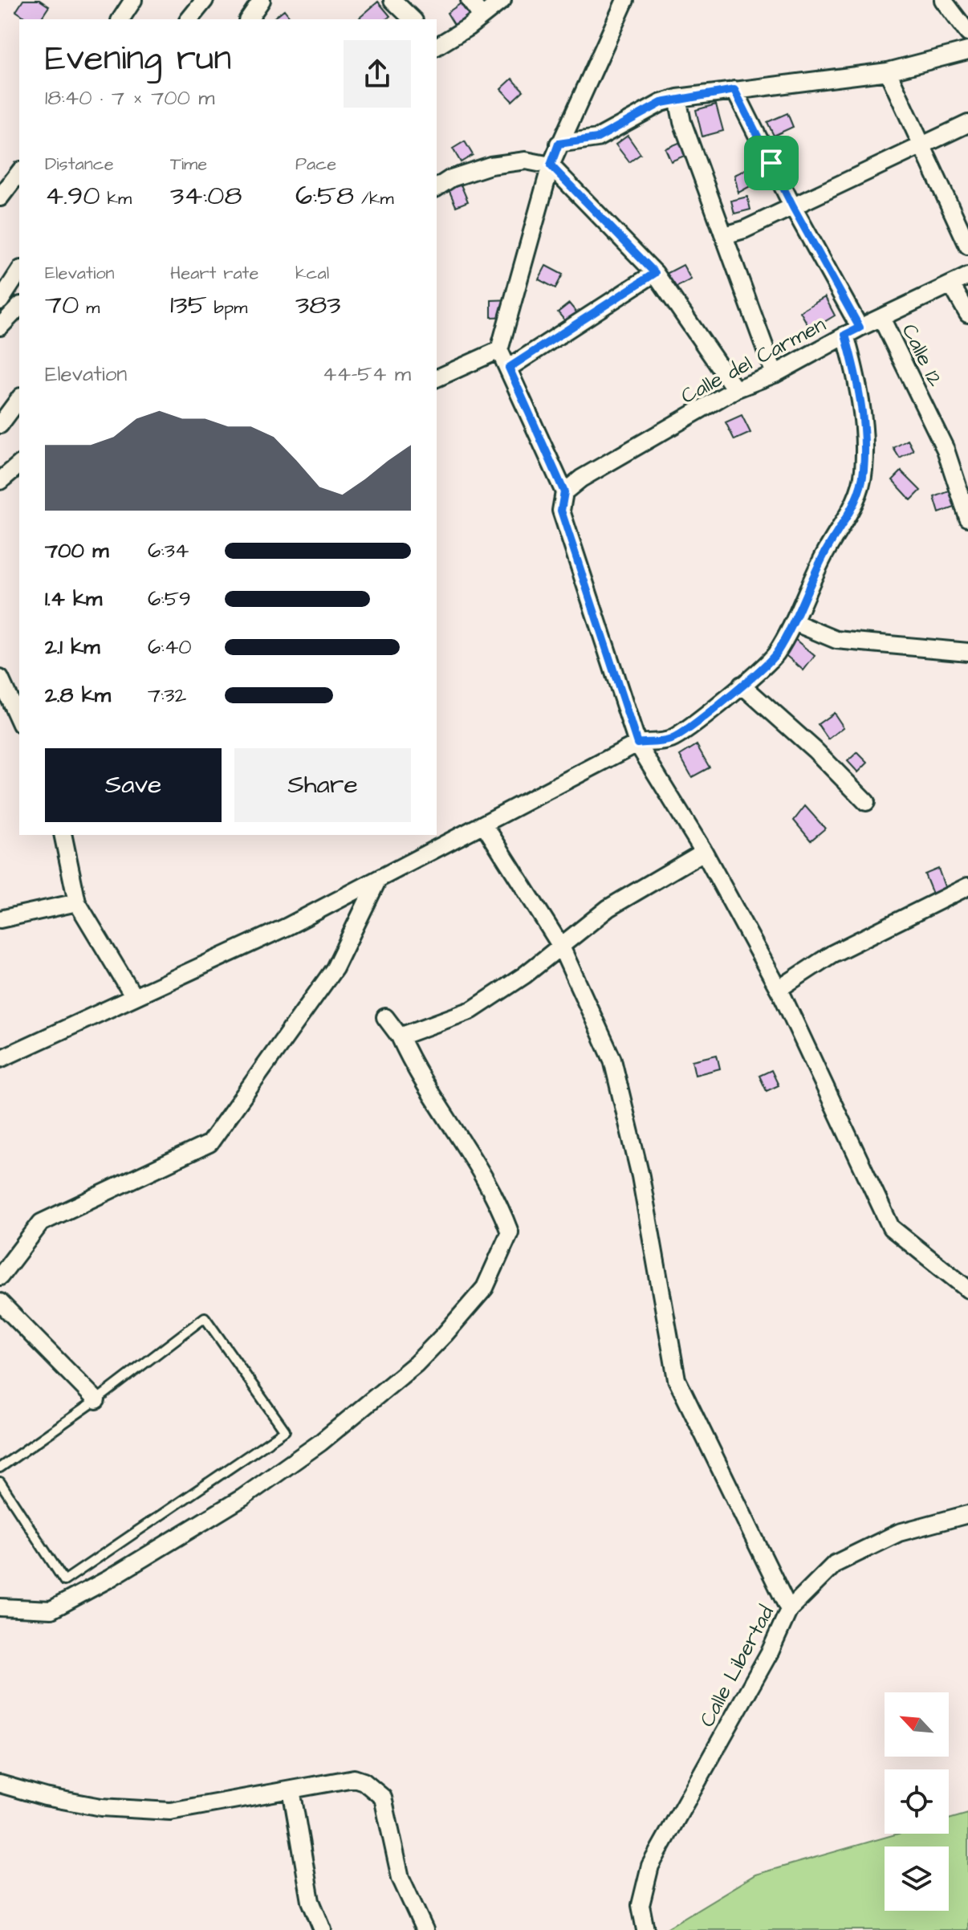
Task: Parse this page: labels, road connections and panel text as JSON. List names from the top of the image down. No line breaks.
{"streets":{"street":["Calle 12","Calle del Carmen","Calle Libertad"]},"crossings":[["Calle 12","Calle del Carmen"]],"north":"top left","page":{"heading":["Evening run","18:40 · 7 × 700 m"],"stats":[["Distance","4.90 km"],["Time","34:08"],["Pace","6:58 /km"],["Elevation","70 m"],["Heart rate","135 bpm"],["kcal","383"]],"chart":["Elevation","44–54 m"],"list":[{"name":"700 m","note":"6:34"},{"name":"1.4 km","note":"6:59"},{"name":"2.1 km","note":"6:40"},{"name":"2.8 km","note":"7:32"}],"buttons":["Save","Share"]}}
